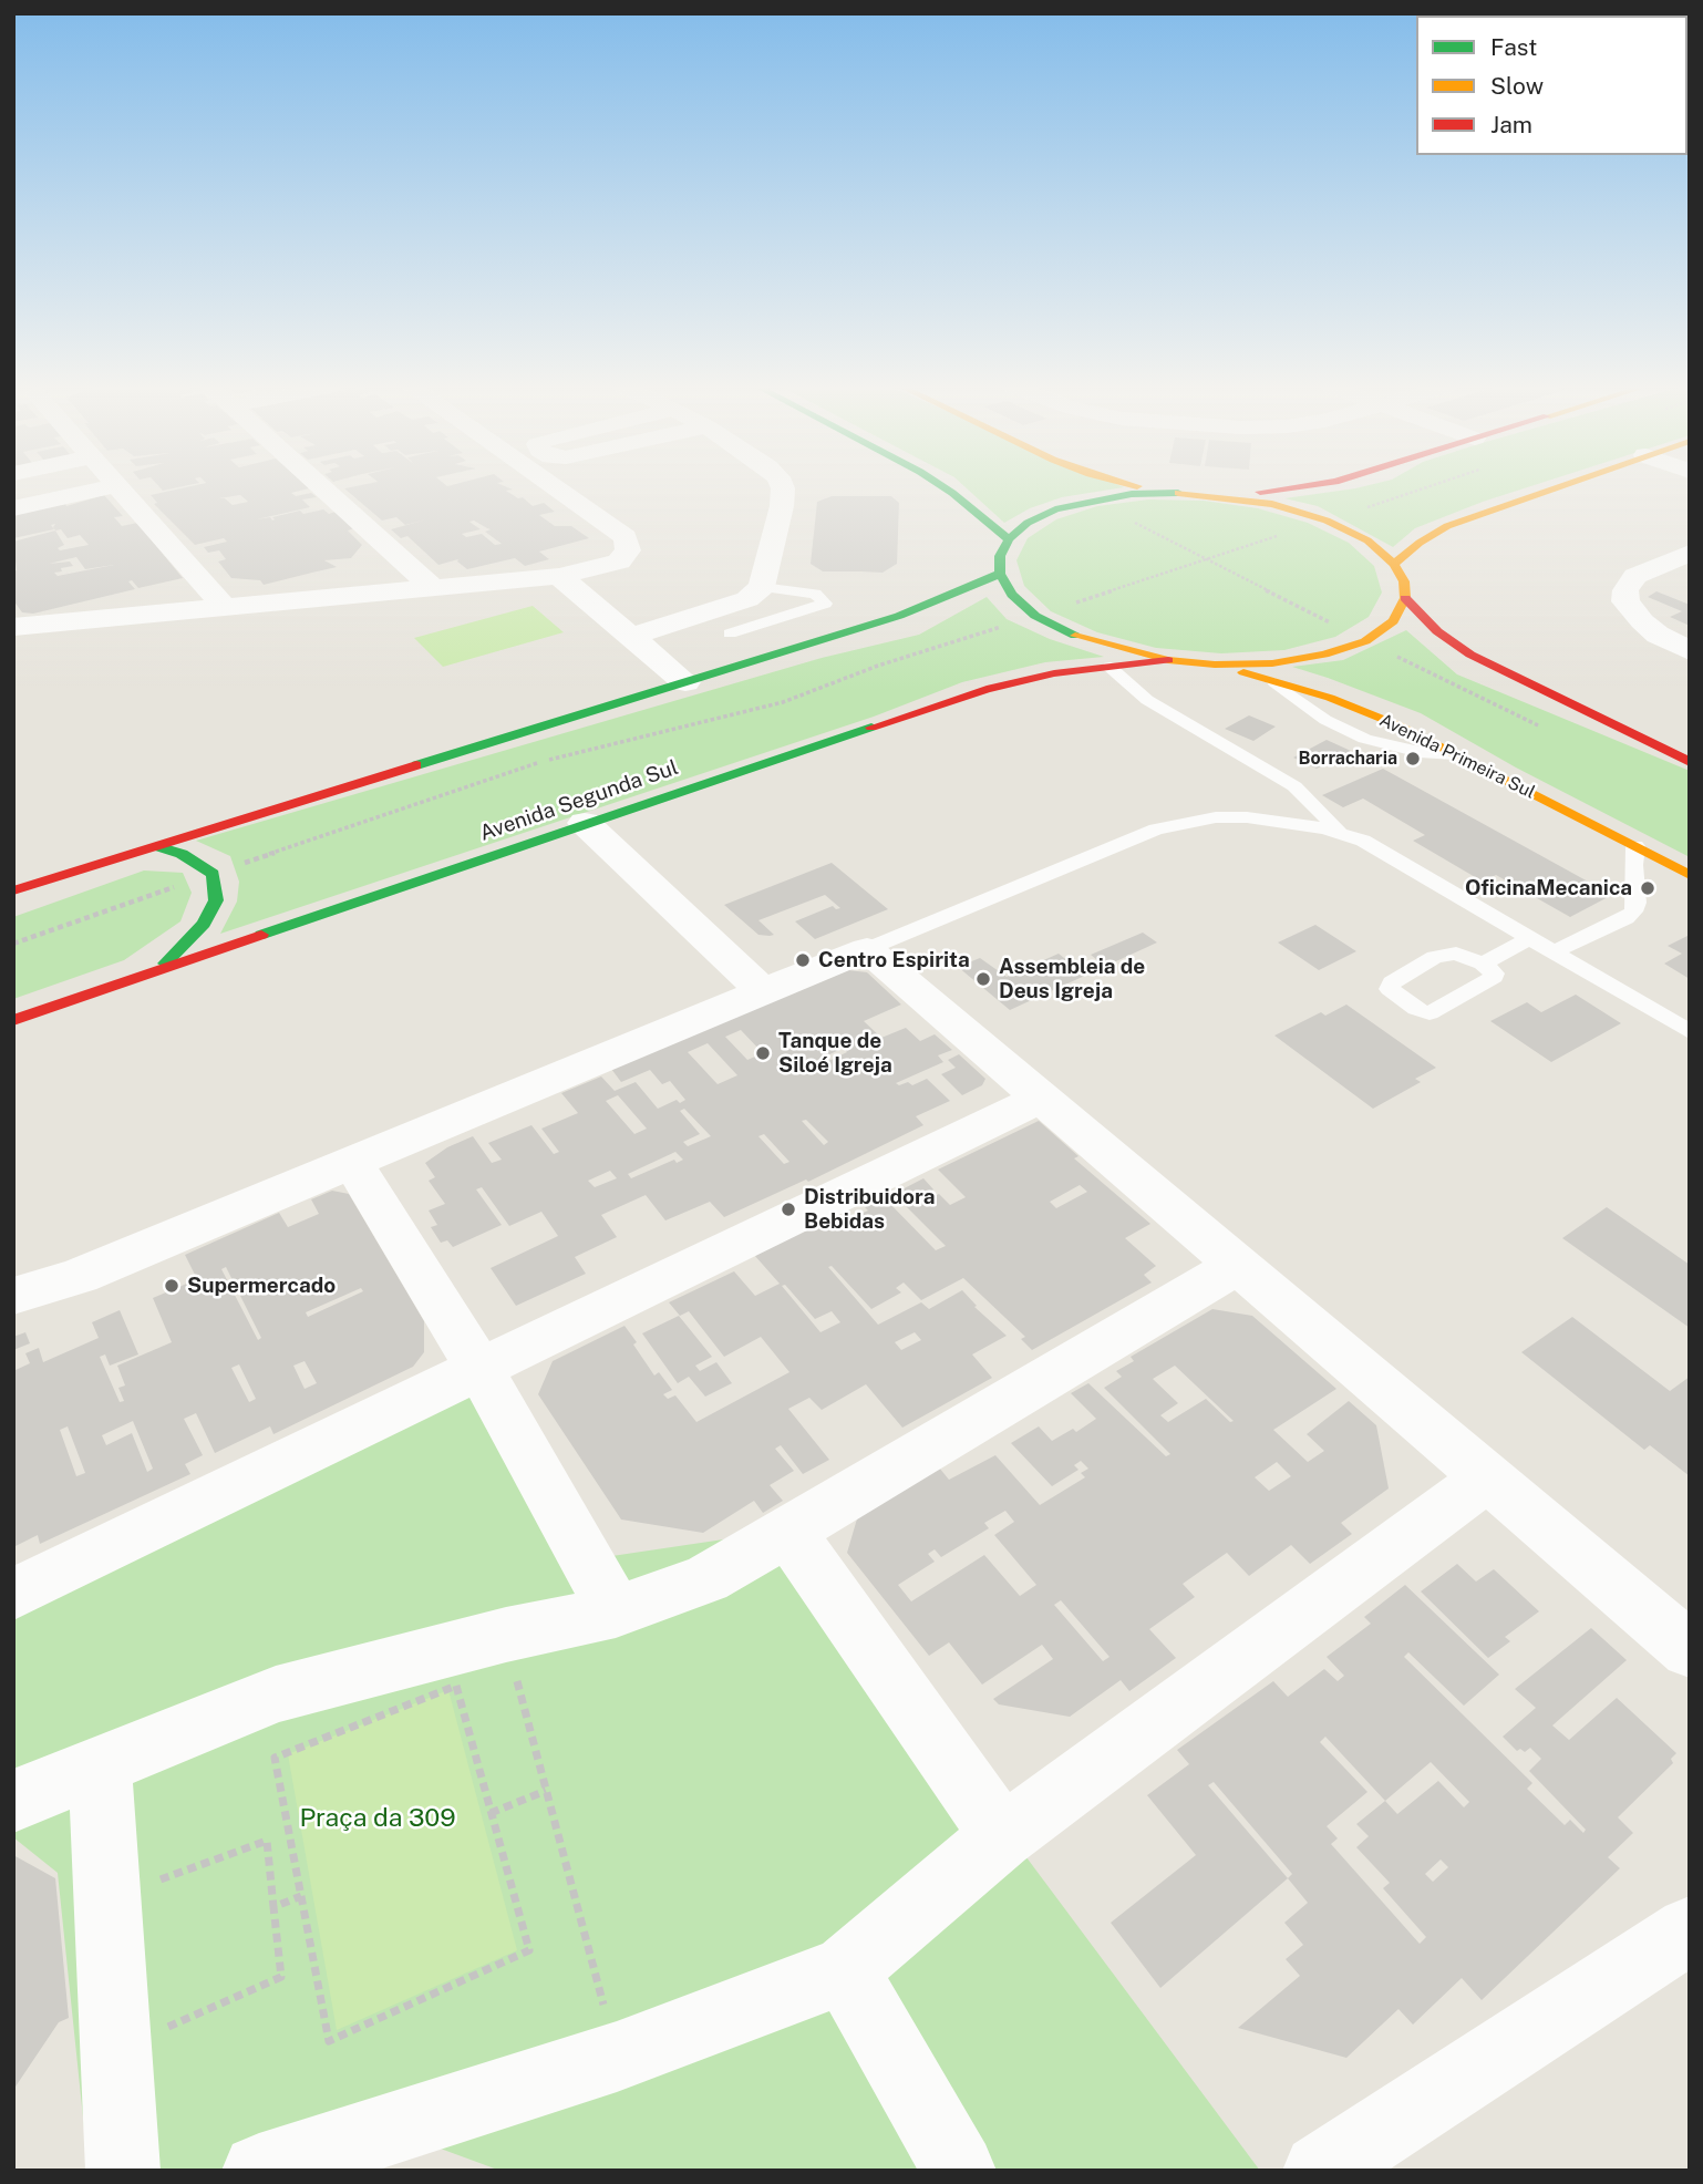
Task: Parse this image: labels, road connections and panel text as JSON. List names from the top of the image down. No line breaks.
{"streets":{"main road":["Avenida Primeira Sul","Avenida Segunda Sul"]},"parks":["Praça da 309"],"places":["Borracharia","OficinaMecanica","Centro Espirita","Assembleia de Deus Igreja","Tanque de Siloé Igreja","Distribuidora Bebidas","Supermercado"],"legend":["Fast","Slow","Jam"]}
